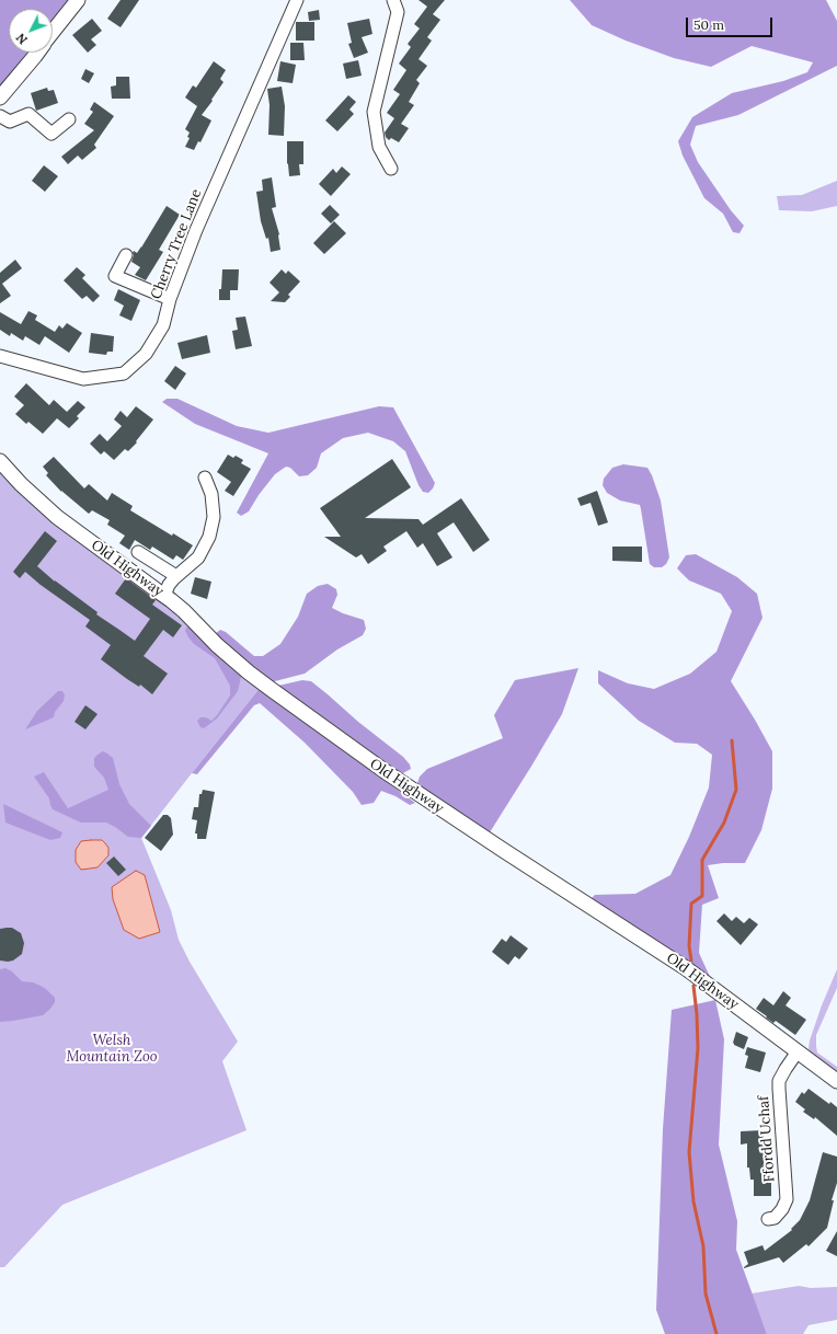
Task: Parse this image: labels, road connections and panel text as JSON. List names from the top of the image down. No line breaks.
{"streets":{"street":["Cherry Tree Lane","Old Highway","Ffordd Uchaf"]},"crossings":[["Old Highway","Ffordd Uchaf"]],"parks":["Welsh Mountain Zoo"],"scale_bar":"50 m","north":"bottom left"}
